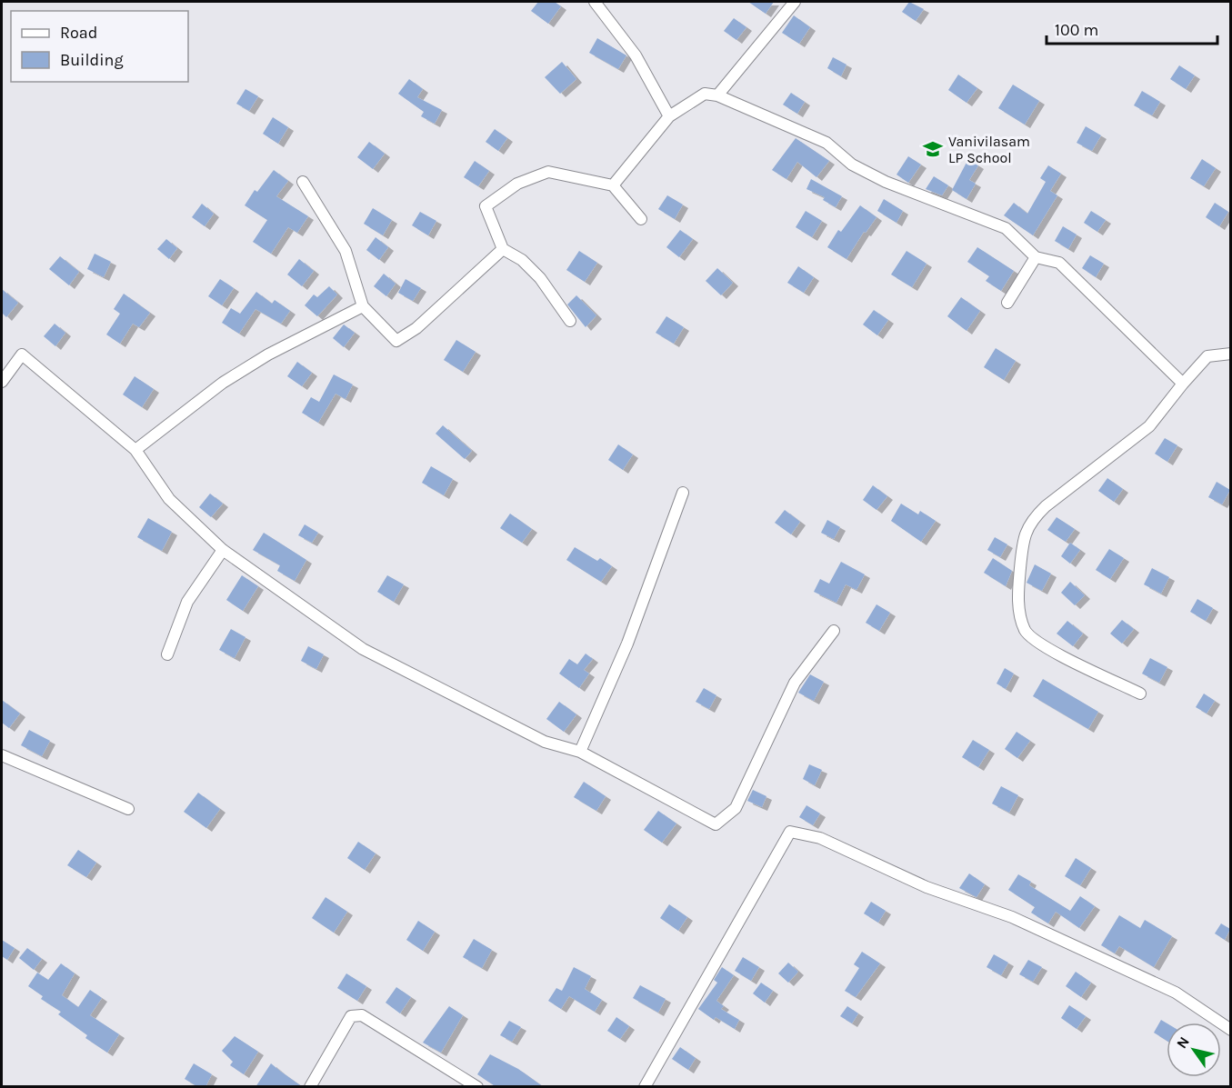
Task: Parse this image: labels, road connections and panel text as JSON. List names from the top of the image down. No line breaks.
{"places":{"school or university":["Vanivilasam LP School"]},"legend":["Road","Building"],"scale_bar":"100 m","north":"top left"}
